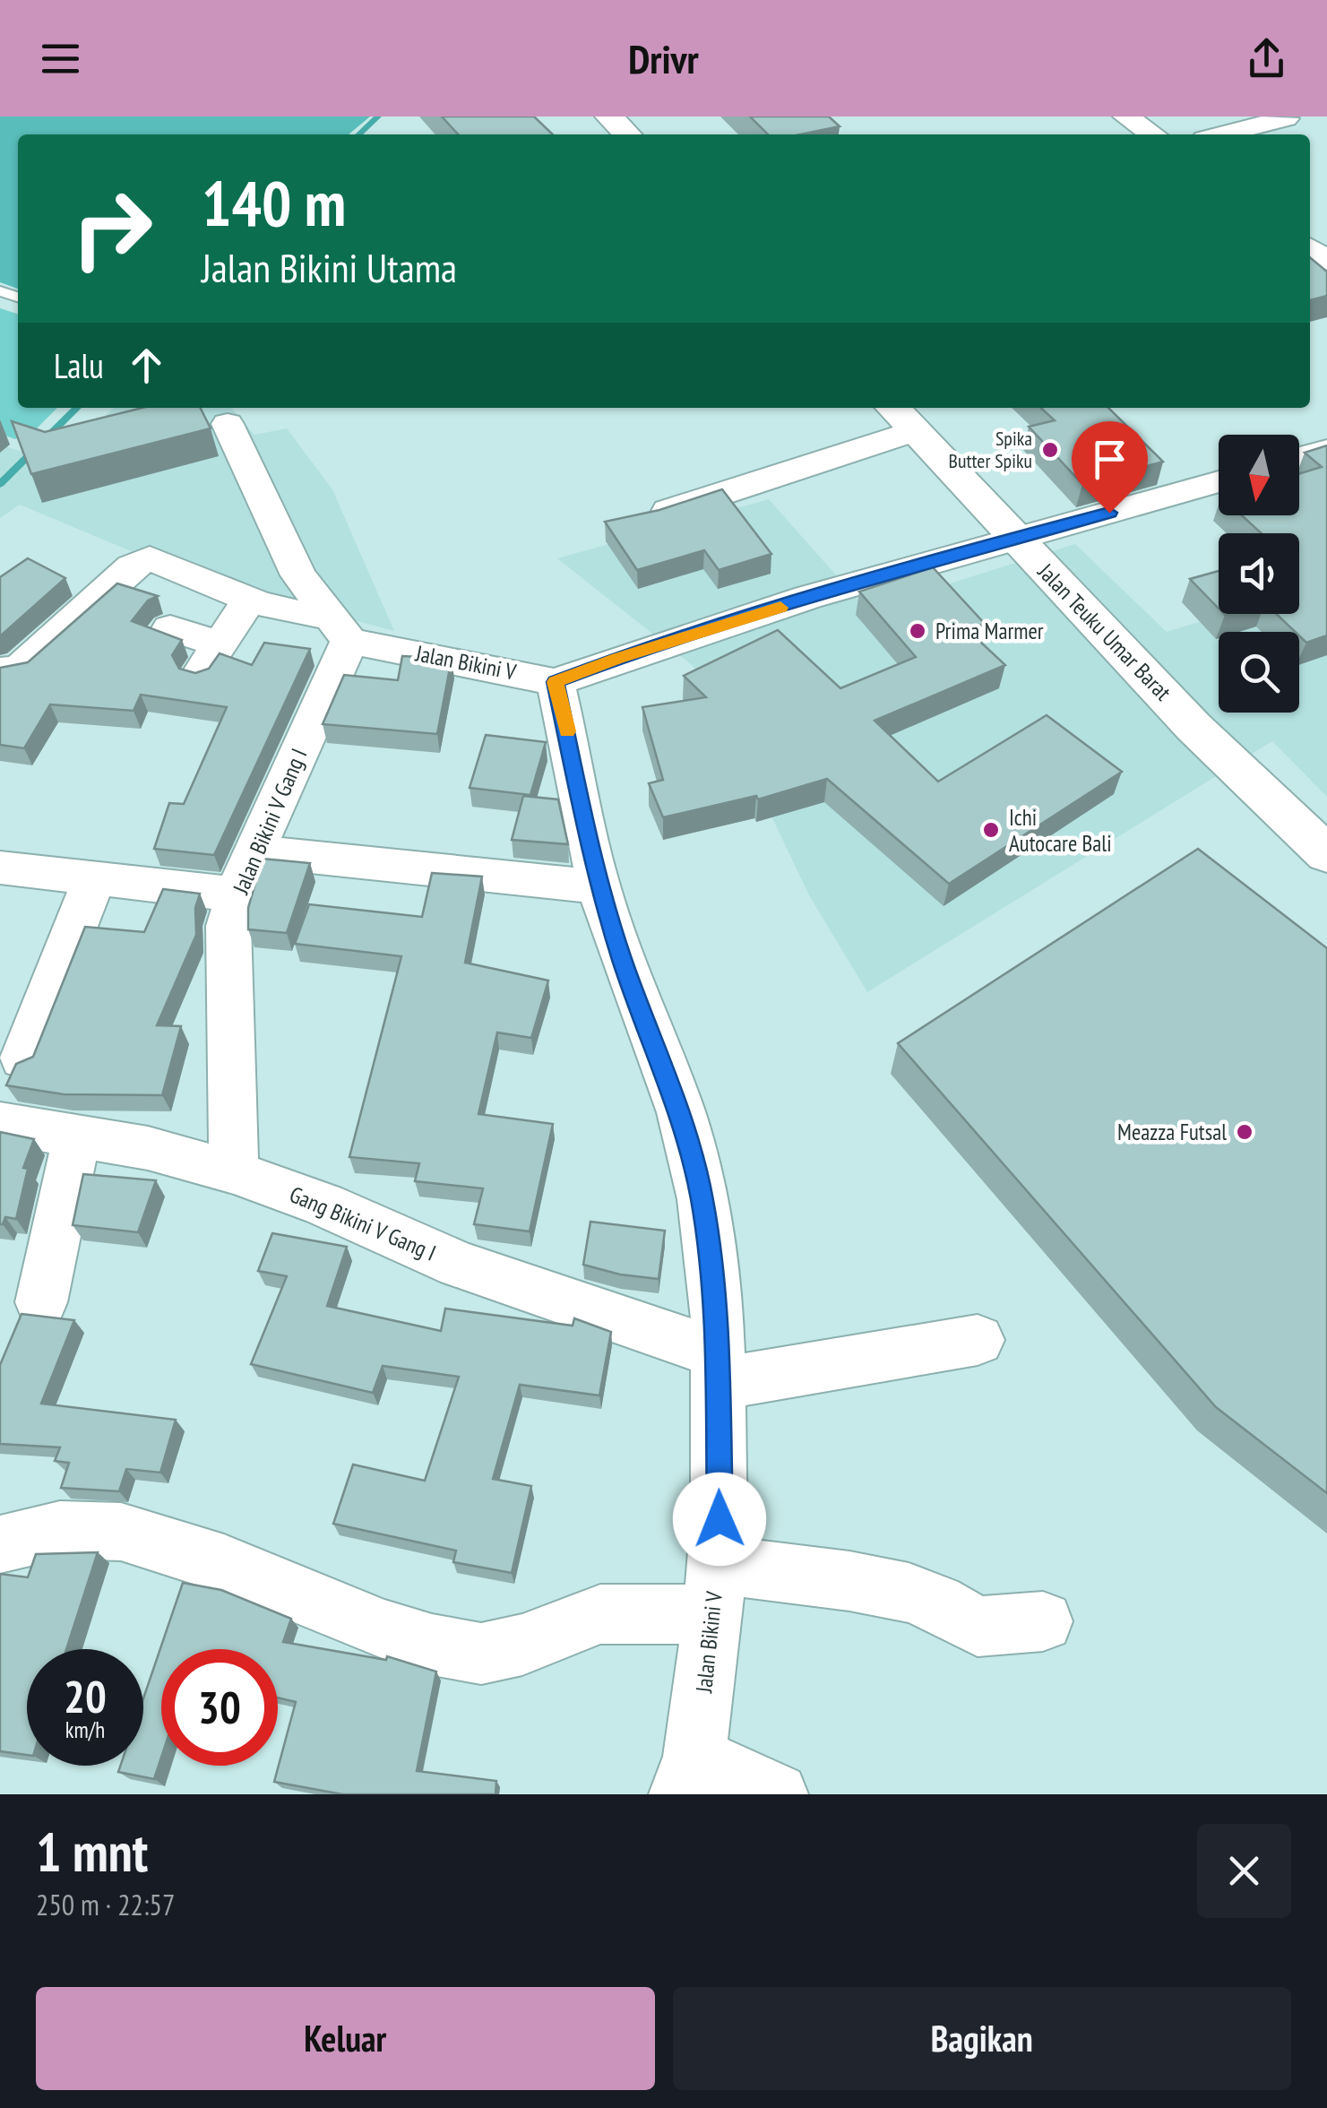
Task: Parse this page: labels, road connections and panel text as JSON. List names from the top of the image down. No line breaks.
{"streets":{"main road":["Jalan Teuku Umar Barat"],"street":["Jalan Bikini V","Jalan Bikini V Gang I","Gang Bikini V Gang I"]},"crossings":[["Jalan Bikini V","Jalan Bikini V Gang I"],["Jalan Bikini V","Gang Bikini V Gang I"],["Jalan Bikini V Gang I","Gang Bikini V Gang I"]],"places":["Spika Butter Spiku","Prima Marmer","Ichi Autocare Bali","Meazza Futsal"],"north":"bottom","page":{"header":"Drivr","turn":["140 m","Jalan Bikini Utama"],"then":"Lalu","speed":"20 km/h","limit":"30","heading":["1 mnt","250 m · 22:57"],"buttons":["Keluar","Bagikan"]}}
